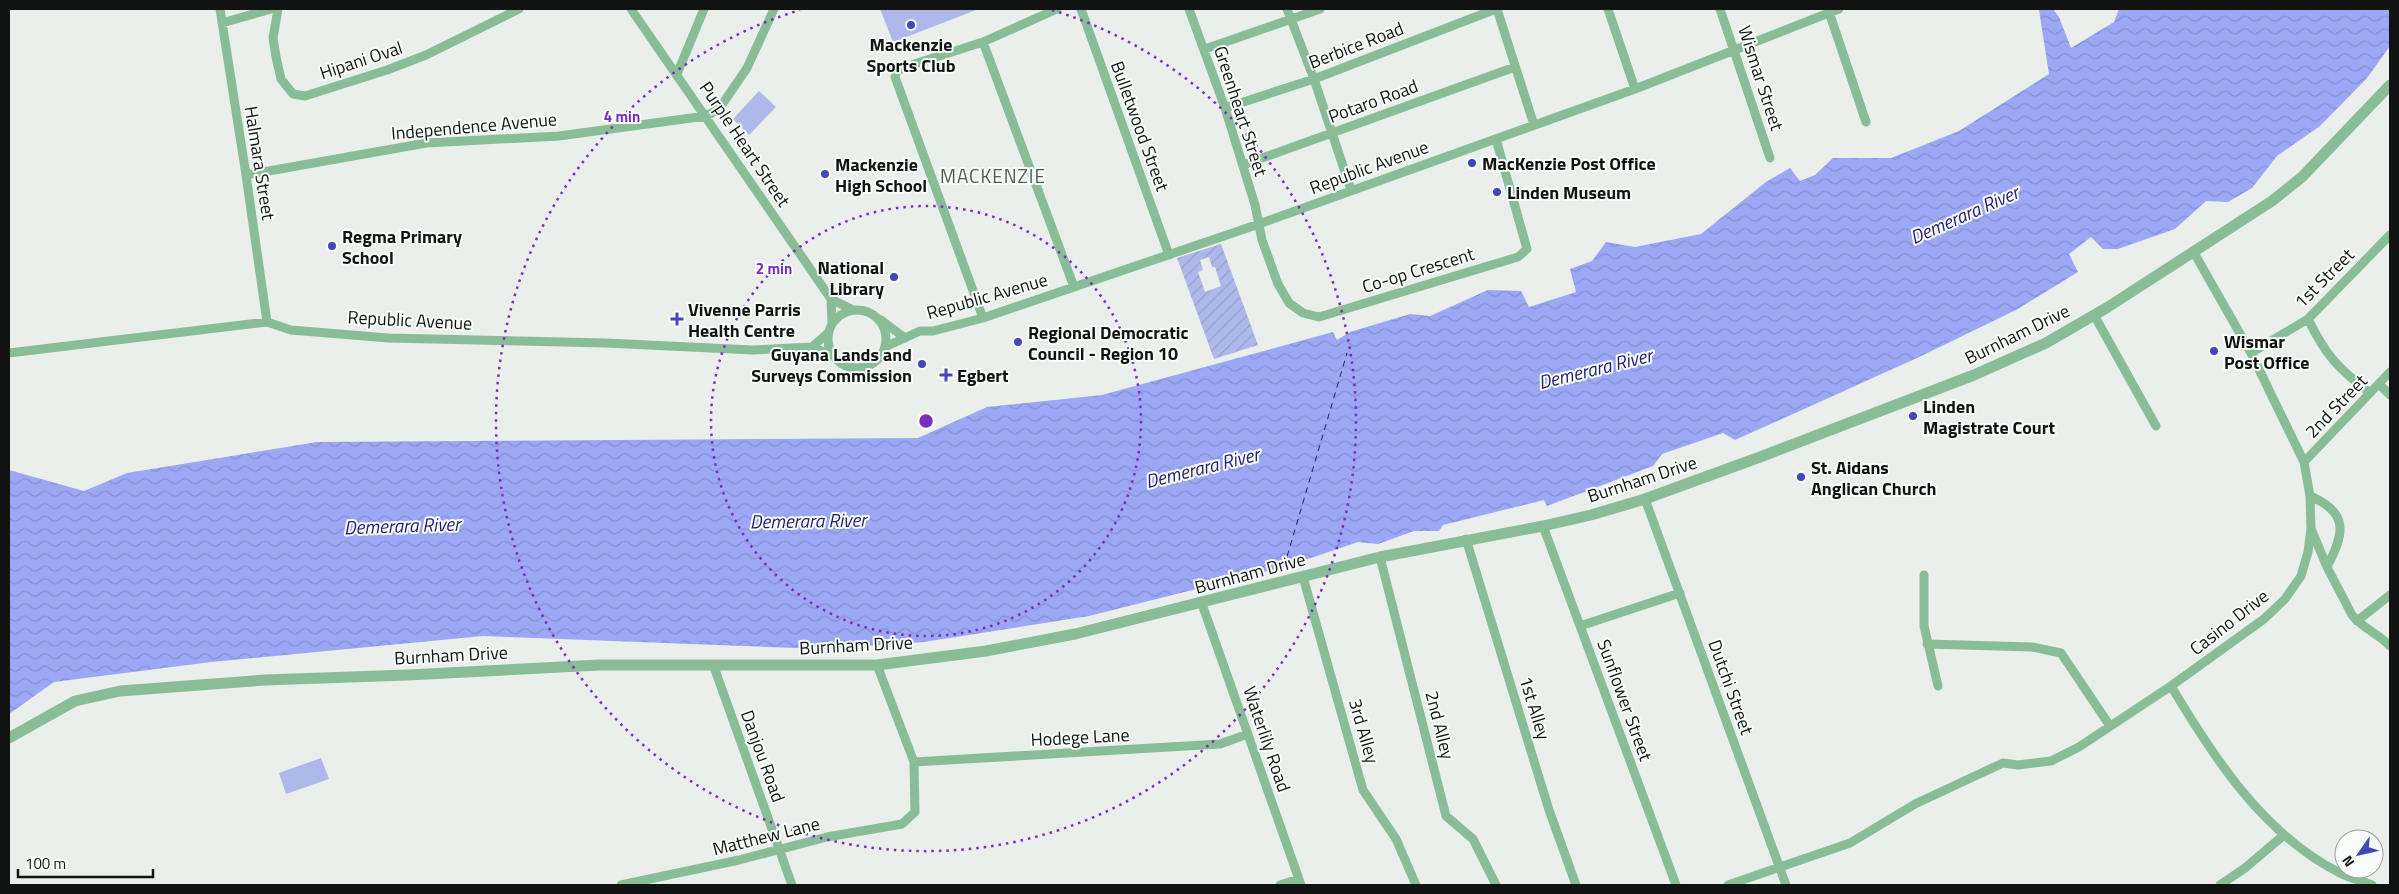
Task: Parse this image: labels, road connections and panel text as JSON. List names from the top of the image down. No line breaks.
{"streets":{"street":["Berbice Road","Hipani Oval","Wismar Street","Potaro Road","Greenheart Street","Independence Avenue","Bulletwood Street","Purple Heart Street","Halmara Street","Republic Avenue","Co-op Crescent","1st Street","Burnham Drive","2nd Street","Casino Drive","Dutchi Street","Sunflower Street","1st Alley","2nd Alley","3rd Alley","Hodege Lane","Waterlily Road","Danjou Road","Matthew Lane"]},"crossings":[["Berbice Road","Greenheart Street"],["Wismar Street","Republic Avenue"],["Potaro Road","Greenheart Street"],["Greenheart Street","Republic Avenue"],["Greenheart Street","Co-op Crescent"],["Independence Avenue","Purple Heart Street"],["Independence Avenue","Halmara Street"],["Bulletwood Street","Republic Avenue"],["Purple Heart Street","Republic Avenue"],["Halmara Street","Republic Avenue"],["Republic Avenue","Co-op Crescent"],["1st Street","Casino Drive"],["Burnham Drive","Casino Drive"],["Burnham Drive","Dutchi Street"],["Burnham Drive","Sunflower Street"],["Burnham Drive","1st Alley"],["Burnham Drive","2nd Alley"],["Burnham Drive","3rd Alley"],["Burnham Drive","Waterlily Road"],["Burnham Drive","Danjou Road"],["2nd Street","Casino Drive"],["Casino Drive","Dutchi Street"],["Hodege Lane","Waterlily Road"],["Hodege Lane","Matthew Lane"],["Danjou Road","Matthew Lane"]],"districts":["MACKENZIE"],"water":["Demerara River"],"places":{"other":["Mackenzie Sports Club","MacKenzie Post Office","Mackenzie High School","Linden Museum","Regma Primary School","National Library","Regional Democratic Council - Region 10","Wismar Post Office","Guyana Lands and Surveys Commission","Linden Magistrate Court","St. Aidans Anglican Church"],"health":["Vivenne Parris Health Centre","Egbert"]},"scale_bar":"100 m","north":"bottom left","rings":["4 min","2 min"]}
